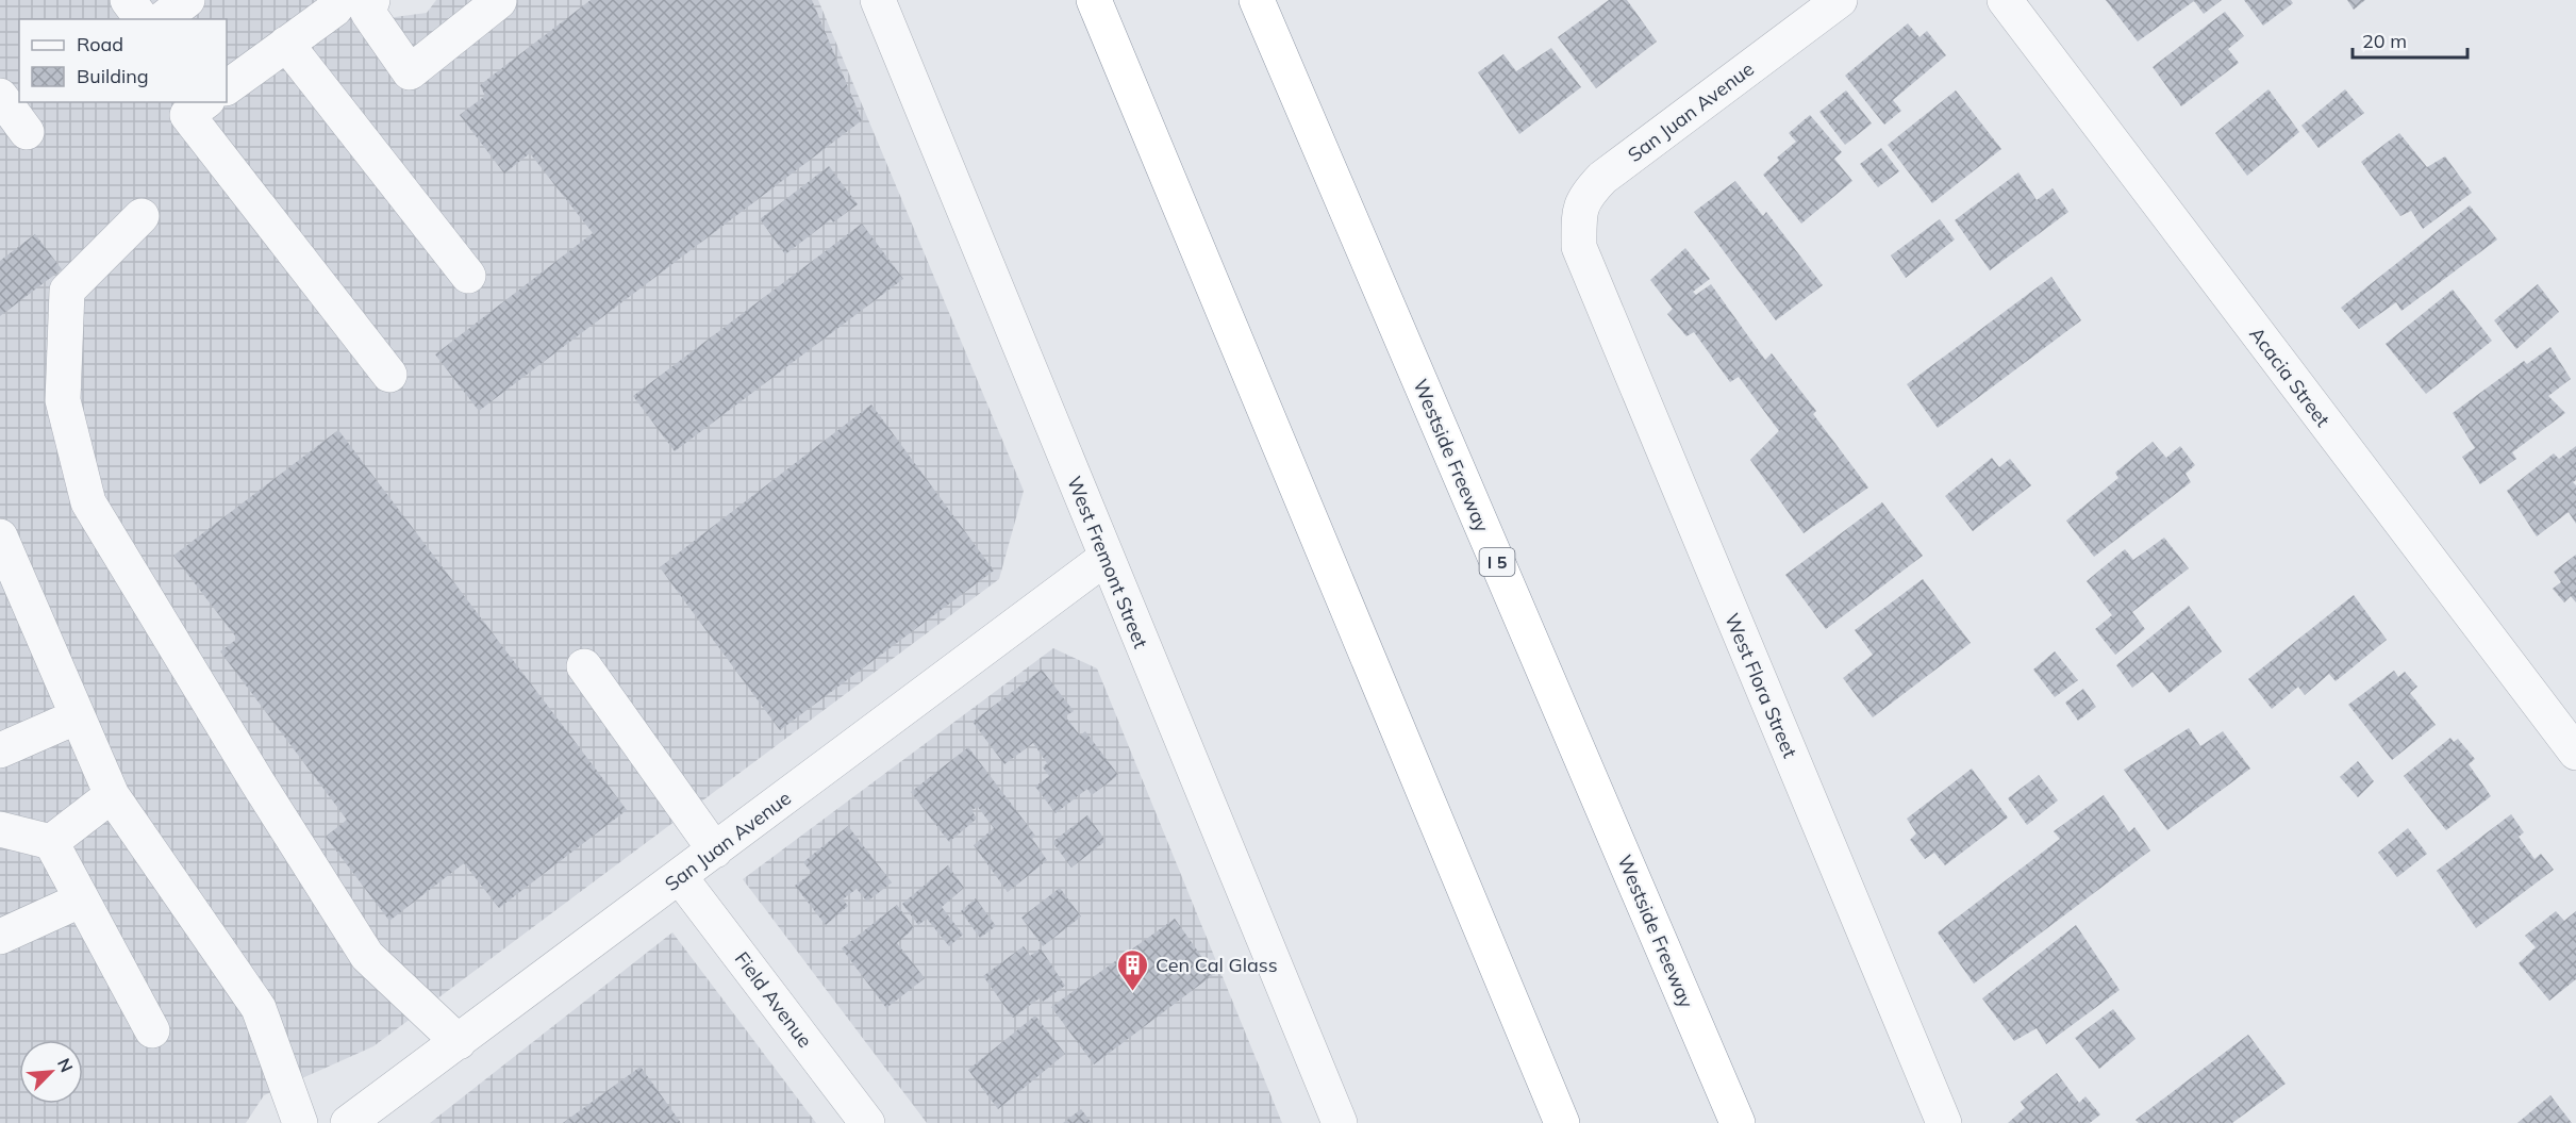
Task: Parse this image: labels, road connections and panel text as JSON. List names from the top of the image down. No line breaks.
{"streets":{"highway":["Westside Freeway","I 5"],"street":["San Juan Avenue","Acacia Street","West Fremont Street","West Flora Street","Field Avenue"]},"crossings":[["San Juan Avenue","West Fremont Street"],["San Juan Avenue","West Flora Street"],["San Juan Avenue","Field Avenue"]],"places":{"building":["Cen Cal Glass"]},"legend":["Road","Building"],"scale_bar":"20 m","north":"top right"}
